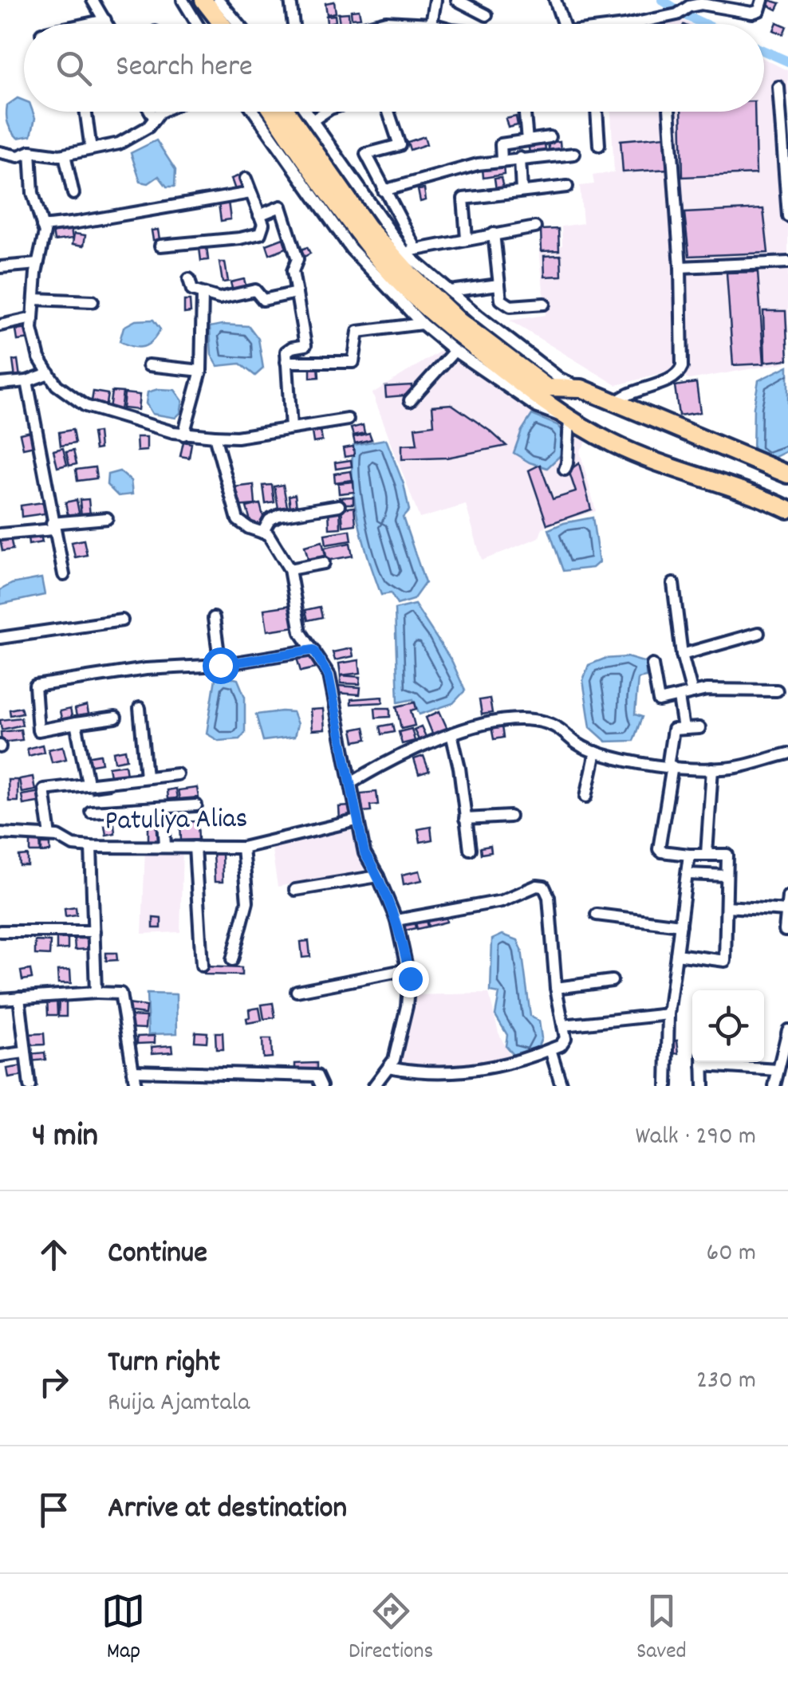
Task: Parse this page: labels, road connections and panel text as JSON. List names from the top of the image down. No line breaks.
{"streets":{"street":["Patuliya Alias"]},"page":{"search":"Search here","heading":["4 min","Walk · 290 m"],"list":[["Continue","60 m"],["Turn right","Ruija Ajamtala","230 m"],"Arrive at destination"],"nav":["Map","Directions","Saved"]}}
